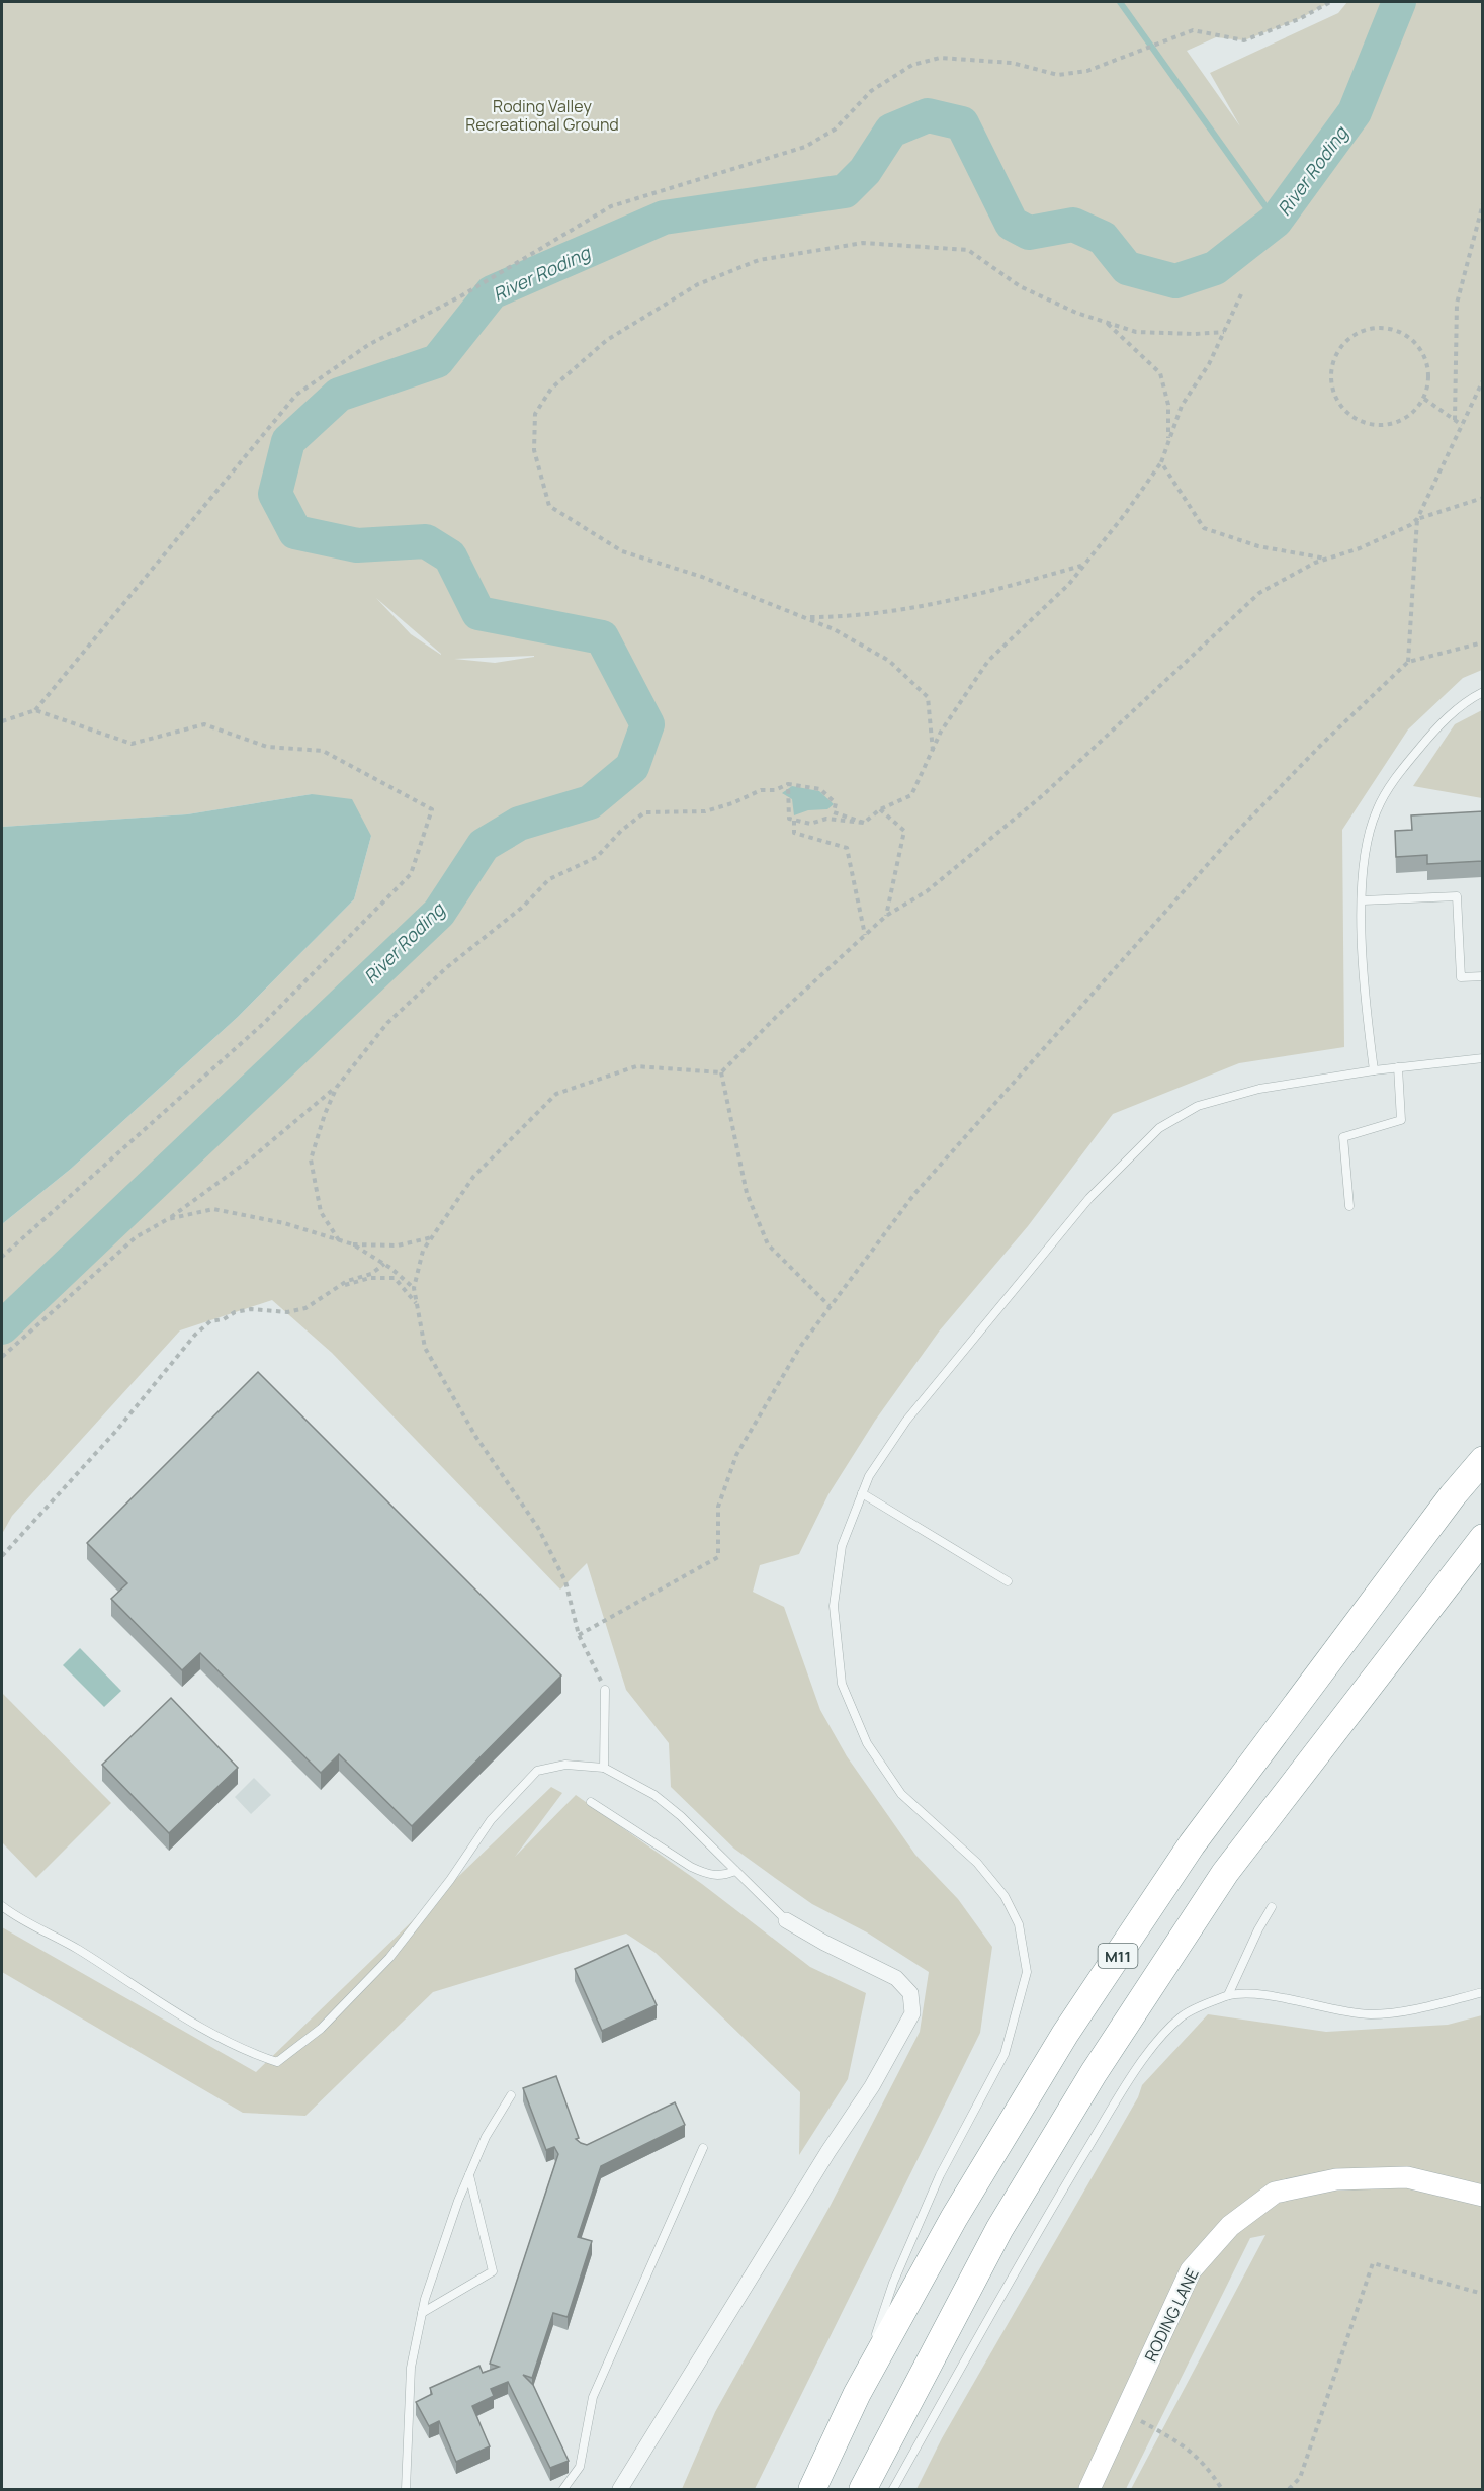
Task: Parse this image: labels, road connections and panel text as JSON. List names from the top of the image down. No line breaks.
{"streets":{"highway":["M11"],"street":["RODING LANE"]},"water":["River Roding"],"parks":["Roding Valley Recreational Ground"]}
